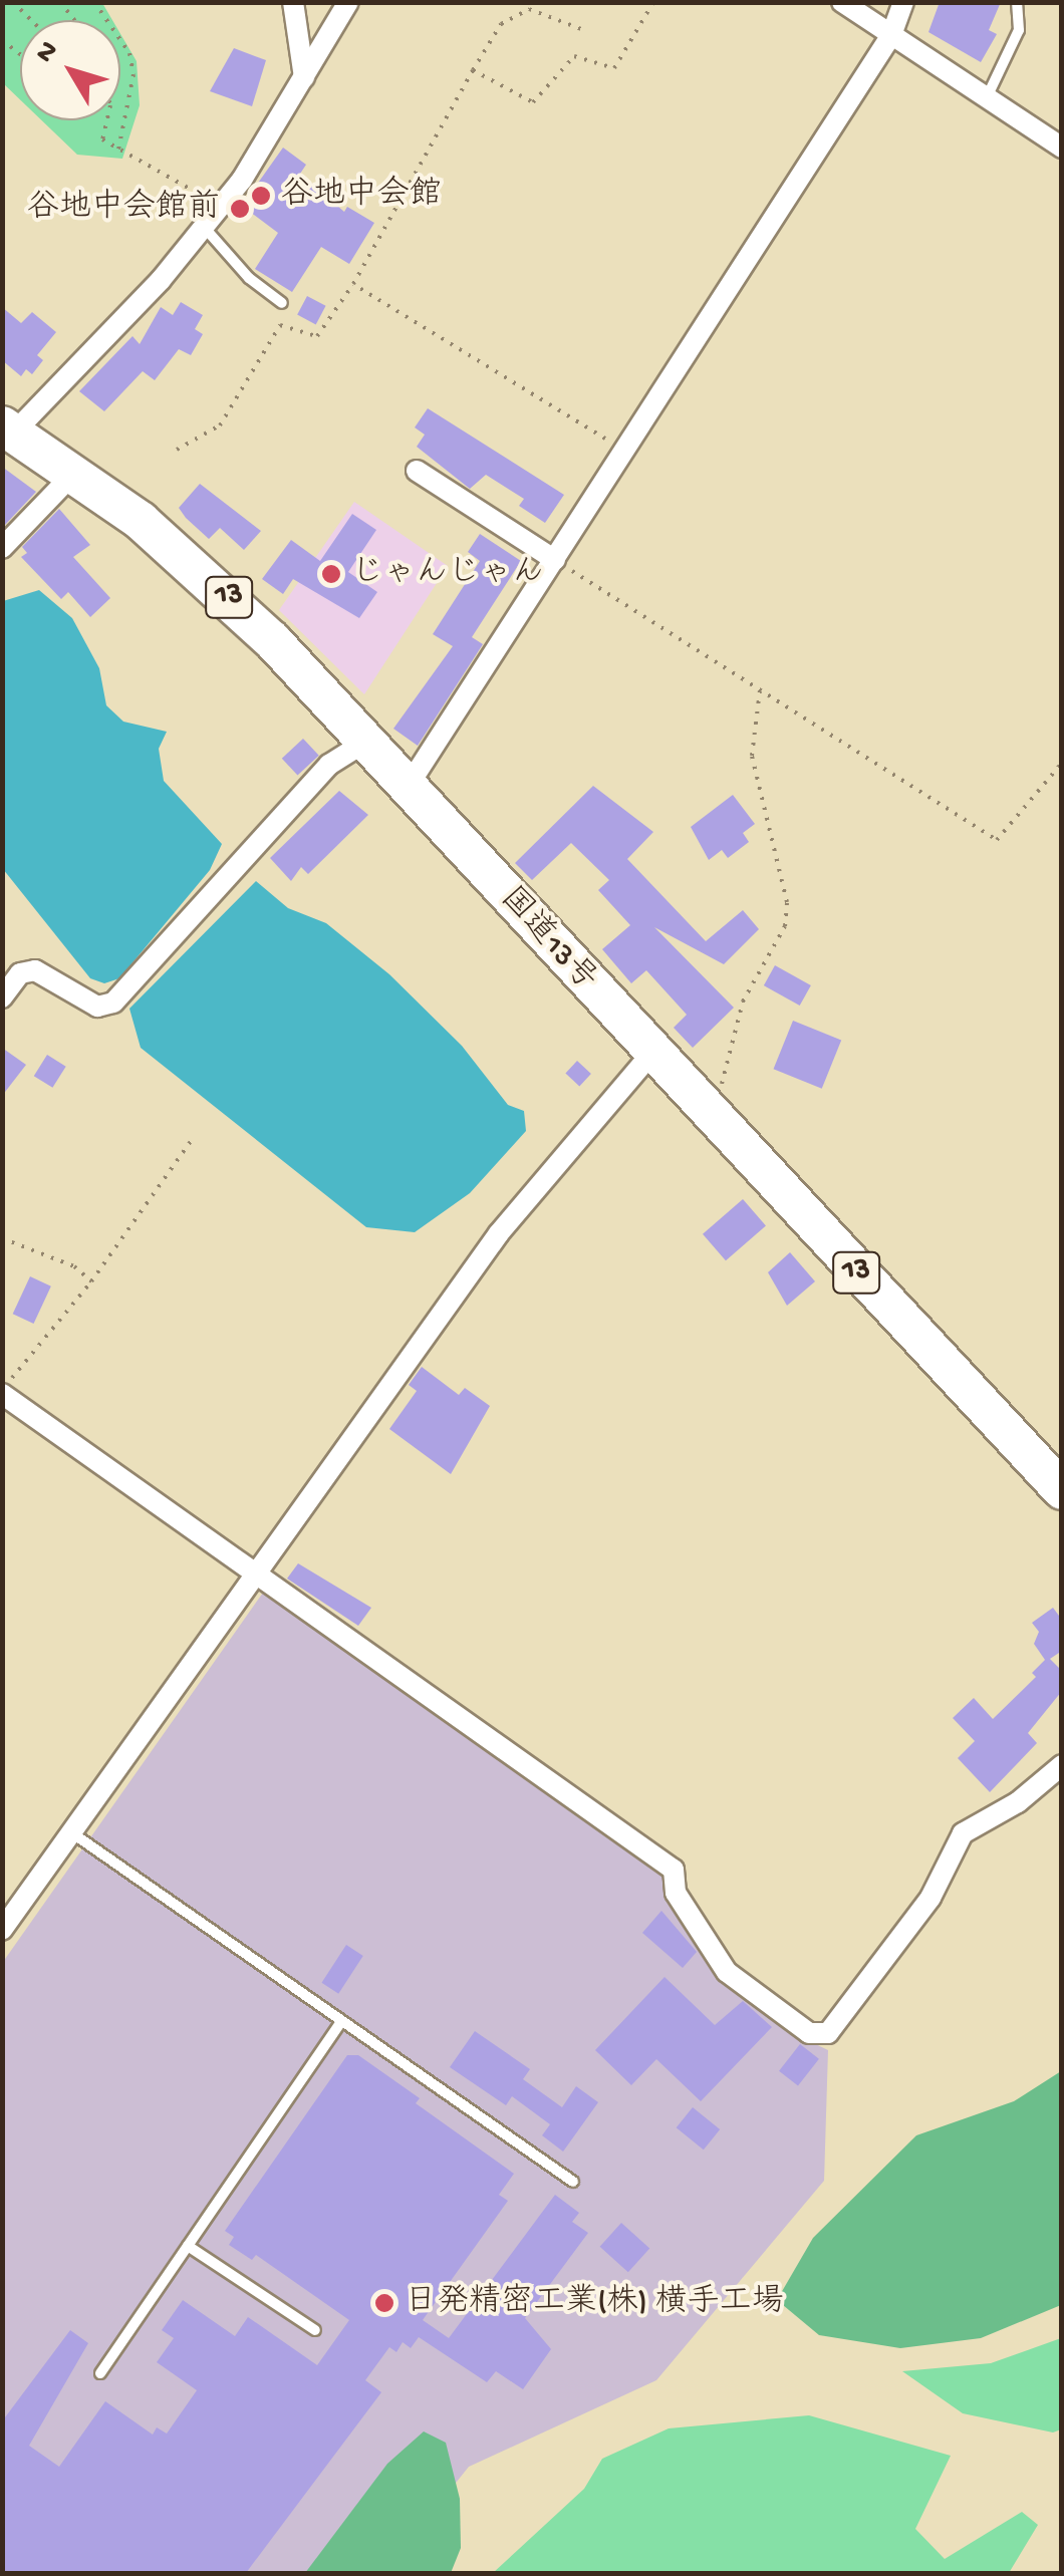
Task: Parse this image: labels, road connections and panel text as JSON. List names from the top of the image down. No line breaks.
{"streets":{"highway":["13","国道13号"]},"places":["谷地中会館","谷地中会館前","じゃんじゃん","日発精密工業(株) 横手工場"],"north":"top left"}
